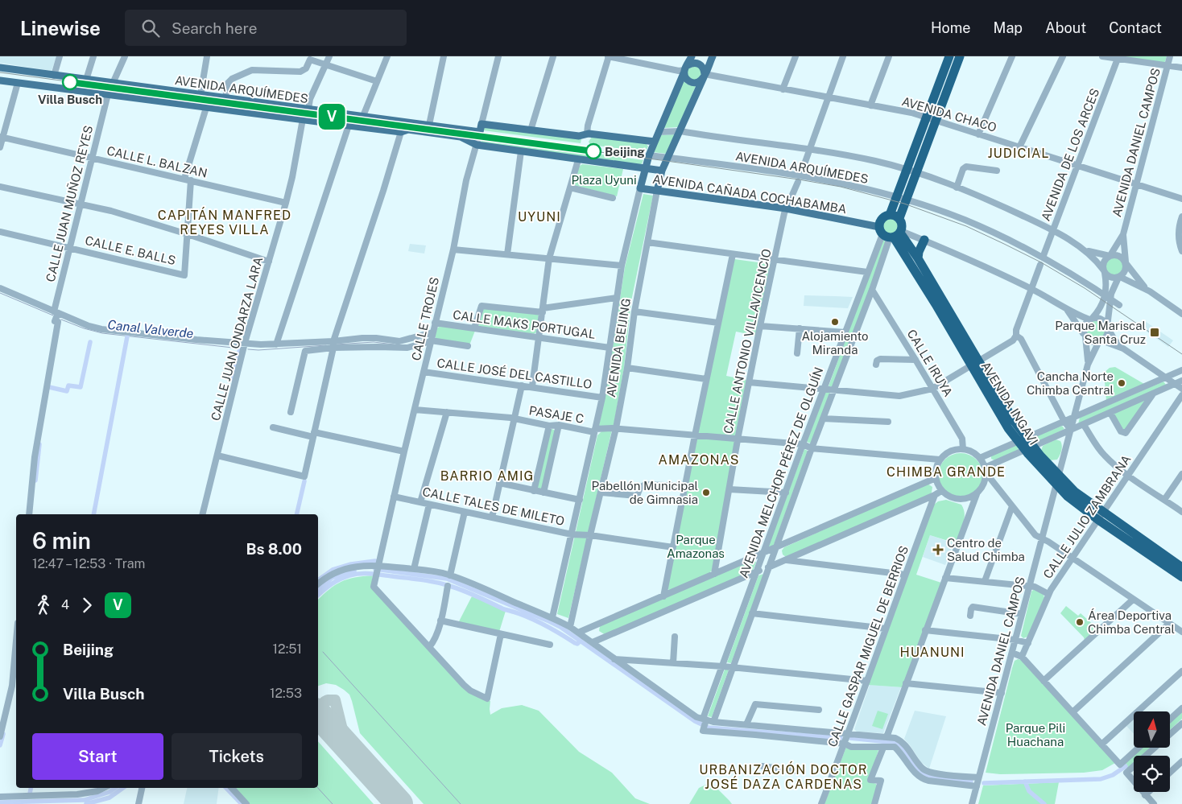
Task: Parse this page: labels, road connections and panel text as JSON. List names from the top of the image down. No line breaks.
{"streets":{"highway":["AVENIDA INGAVI"],"main road":["AVENIDA ARQUÍMEDES","AVENIDA CAÑADA COCHABAMBA","CALLE TROJES","AVENIDA BEIJING"],"street":["AVENIDA CHACO","AVENIDA DANIEL CAMPOS","AVENIDA DE LOS ARCES","CALLE L. BALZAN","CALLE JUAN MUÑOZ REYES","CALLE E. BALLS","CALLE MAKS PORTUGAL","CALLE JUAN ONDARZA LARA","CALLE ANTONIO VILLAVICENCIO","CALLE IRUYA","CALLE JOSÉ DEL CASTILLO","PASAJE C","AVENIDA MELCHOR PÉREZ DE OLGUÍN","CALLE TALES DE MILETO","CALLE JULIO ZAMBRANA","CALLE GASPAR MIGUEL DE BERRIOS"]},"crossings":[["AVENIDA ARQUÍMEDES","AVENIDA DE LOS ARCES"],["AVENIDA ARQUÍMEDES","CALLE JUAN MUÑOZ REYES"],["AVENIDA ARQUÍMEDES","CALLE TROJES"],["AVENIDA ARQUÍMEDES","CALLE JUAN ONDARZA LARA"],["AVENIDA ARQUÍMEDES","CALLE ANTONIO VILLAVICENCIO"],["AVENIDA ARQUÍMEDES","AVENIDA BEIJING"],["AVENIDA CHACO","AVENIDA DANIEL CAMPOS"],["AVENIDA CHACO","AVENIDA DE LOS ARCES"],["AVENIDA CHACO","CALLE ANTONIO VILLAVICENCIO"],["AVENIDA CHACO","AVENIDA BEIJING"],["AVENIDA DANIEL CAMPOS","AVENIDA CAÑADA COCHABAMBA"],["AVENIDA DANIEL CAMPOS","AVENIDA INGAVI"],["CALLE L. BALZAN","CALLE JUAN MUÑOZ REYES"],["CALLE L. BALZAN","CALLE JUAN ONDARZA LARA"],["AVENIDA CAÑADA COCHABAMBA","CALLE ANTONIO VILLAVICENCIO"],["AVENIDA CAÑADA COCHABAMBA","AVENIDA BEIJING"],["AVENIDA CAÑADA COCHABAMBA","AVENIDA INGAVI"],["AVENIDA CAÑADA COCHABAMBA","AVENIDA MELCHOR PÉREZ DE OLGUÍN"],["CALLE JUAN MUÑOZ REYES","CALLE E. BALLS"],["CALLE TROJES","CALLE MAKS PORTUGAL"],["CALLE TROJES","CALLE JOSÉ DEL CASTILLO"],["CALLE TROJES","PASAJE C"],["CALLE TROJES","CALLE TALES DE MILETO"],["CALLE MAKS PORTUGAL","AVENIDA BEIJING"],["CALLE ANTONIO VILLAVICENCIO","PASAJE C"],["AVENIDA BEIJING","CALLE JOSÉ DEL CASTILLO"],["AVENIDA BEIJING","PASAJE C"],["AVENIDA BEIJING","CALLE TALES DE MILETO"],["CALLE IRUYA","PASAJE C"],["CALLE IRUYA","AVENIDA MELCHOR PÉREZ DE OLGUÍN"],["AVENIDA INGAVI","AVENIDA MELCHOR PÉREZ DE OLGUÍN"],["AVENIDA INGAVI","CALLE JULIO ZAMBRANA"],["PASAJE C","AVENIDA MELCHOR PÉREZ DE OLGUÍN"],["AVENIDA MELCHOR PÉREZ DE OLGUÍN","CALLE GASPAR MIGUEL DE BERRIOS"]],"districts":["JUDICIAL","CAPITÁN MANFRED REYES VILLA","UYUNI","AMAZONAS","CHIMBA GRANDE","BARRIO AMIG","HUANUNI","URBANIZACIÓN DOCTOR JOSÉ DAZA CARDENAS"],"water":["Canal Valverde"],"parks":["Plaza Uyuni","Parque Amazonas","Parque Pili Huachana"],"places":{"other":["Villa Busch","Beijing","Alojamiento Miranda","Cancha Norte Chimba Central","Pabellón Municipal de Gimnasia","Área Deportiva Chimba Central"],"transit":["Parque Mariscal Santa Cruz"],"health":["Centro de Salud Chimba"]},"lines":["tram line V"],"north":"top","page":{"header":"Linewise","search":"Search here","nav":["Home","Map","About","Contact"],"on_map":"V","heading":["6 min","12:47 – 12:53 · Tram","Bs 8.00"],"legs":["4","V"],"list":[{"name":"Beijing","value":"12:51"},{"name":"Villa Busch","value":"12:53"}],"buttons":["Start","Tickets"]}}
